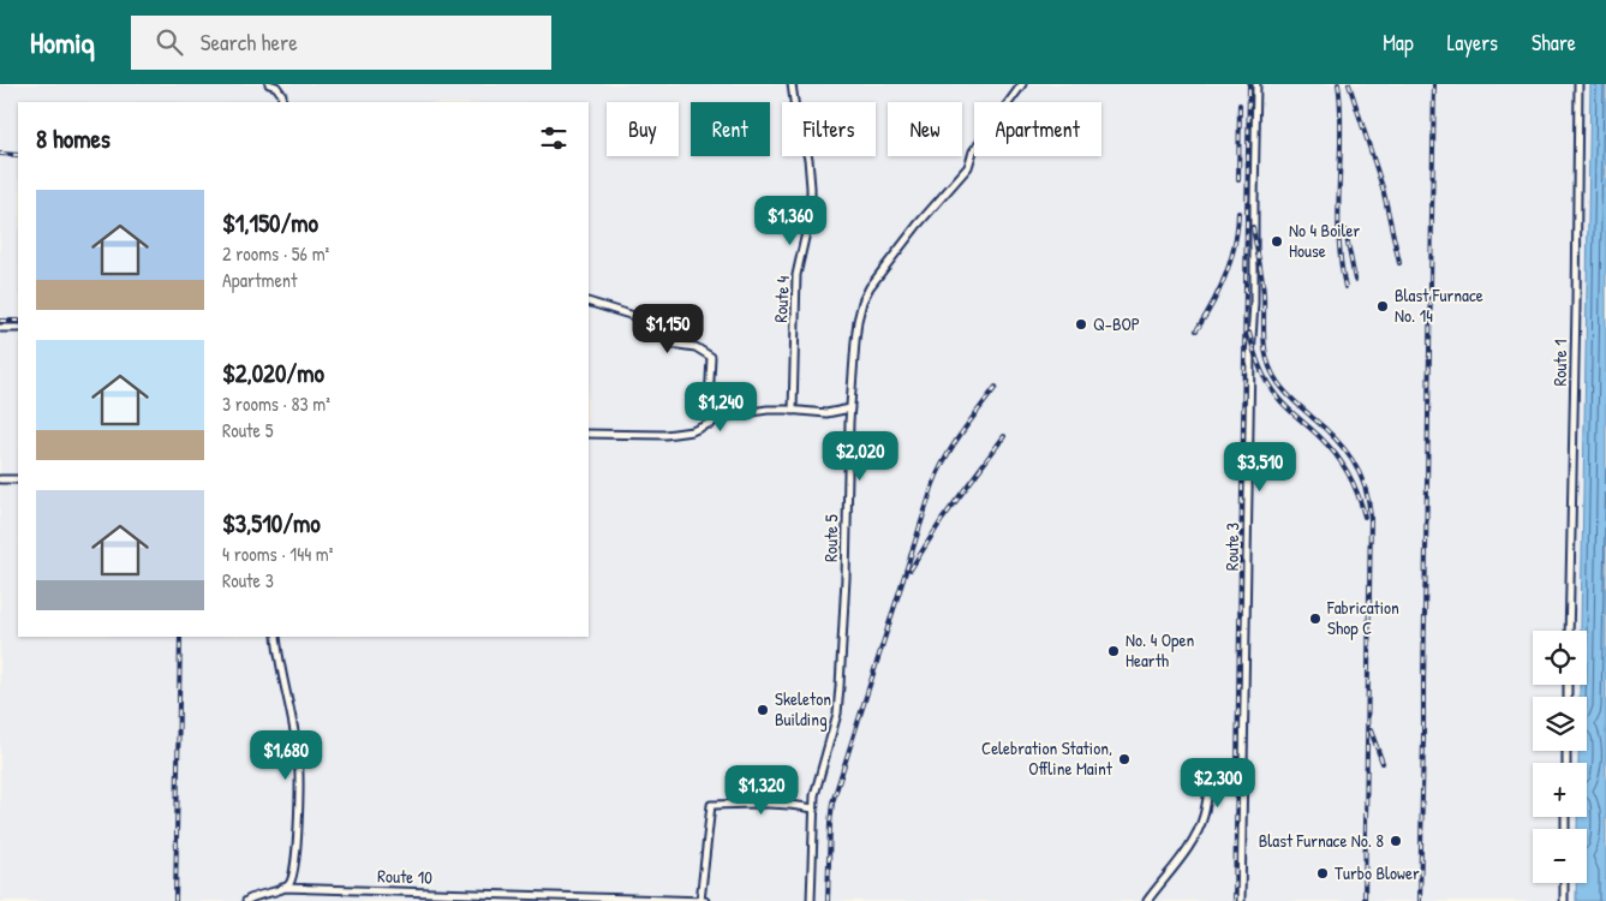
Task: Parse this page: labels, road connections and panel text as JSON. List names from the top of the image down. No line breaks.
{"streets":{"street":["Route 4","Route 1","Route 5","Route 3","Route 10"]},"places":["No 4 Boiler House","Blast Furnace No. 14","Q-BOP","Fabrication Shop C","No. 4 Open Hearth","Skeleton Building","Celebration Station, Offline Maint","Blast Furnace No. 8","Turbo Blower"],"page":{"header":"Homiq","search":"Search here","nav":["Map","Layers","Share"],"chip":["Buy","Rent","Filters","New","Apartment"],"heading":"8 homes","list":[{"name":"$1,150/mo","note":"2 rooms · 56 m² · Apartment"},{"name":"$2,020/mo","note":"3 rooms · 83 m² · Route 5"},{"name":"$3,510/mo","note":"4 rooms · 144 m² · Route 3"}],"price":["$1,360","$1,150","$1,240","$2,020","$3,510","$1,680","$2,300","$1,320"],"map_buttons":["+","−"]}}
